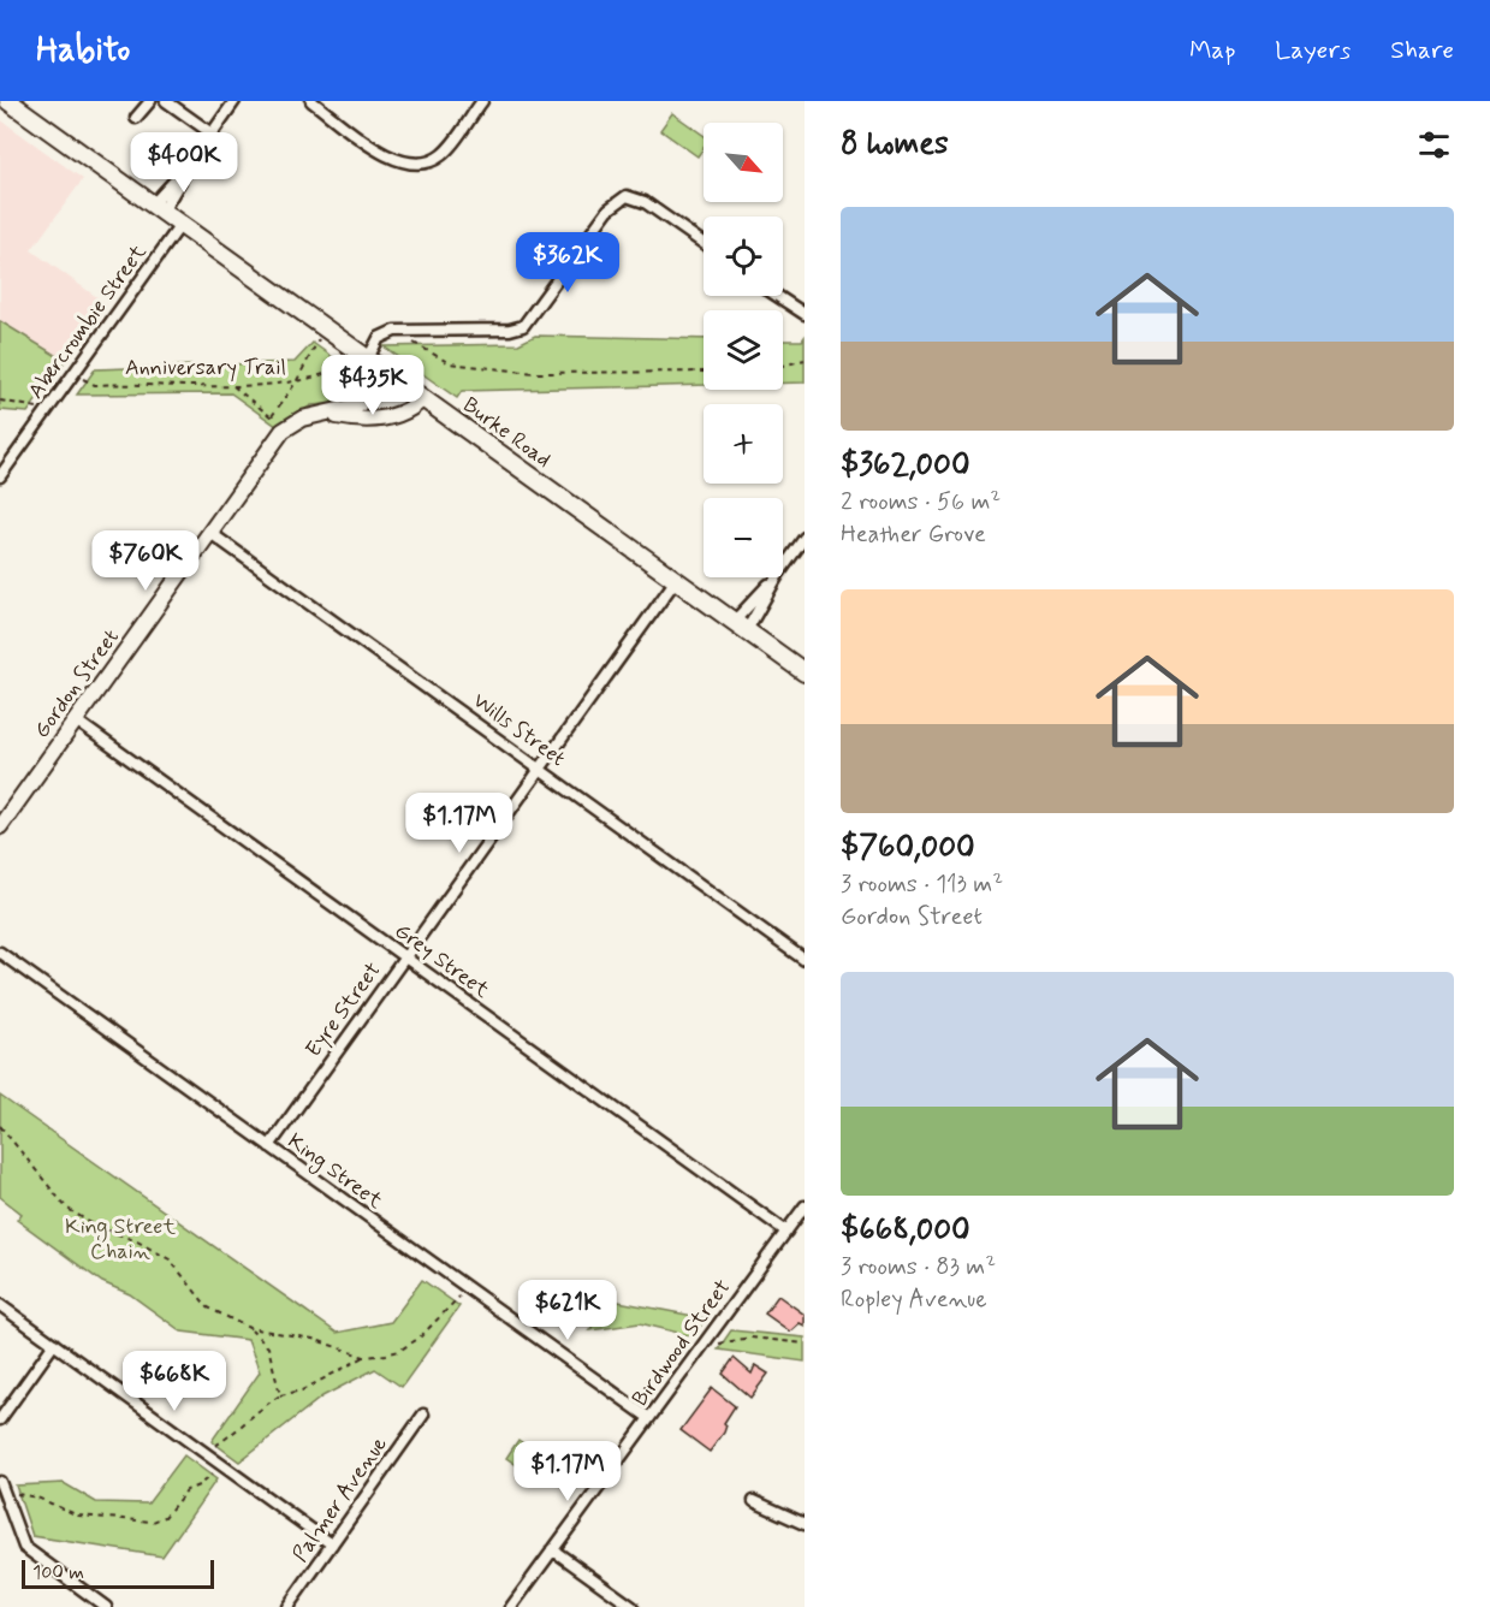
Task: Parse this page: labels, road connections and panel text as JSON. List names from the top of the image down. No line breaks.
{"streets":{"main road":["Burke Road"],"street":["Abercrombie Street","Gordon Street","Wills Street","Grey Street","Eyre Street","King Street","Birdwood Street","Palmer Avenue"],"path":["Anniversary Trail"]},"crossings":[["Abercrombie Street","Anniversary Trail"],["Abercrombie Street","Burke Road"],["Anniversary Trail","Burke Road"],["Burke Road","Gordon Street"],["Burke Road","Eyre Street"],["Gordon Street","Wills Street"],["Gordon Street","Grey Street"],["Wills Street","Eyre Street"],["Grey Street","Eyre Street"],["Grey Street","Birdwood Street"],["Eyre Street","King Street"],["King Street","Birdwood Street"]],"parks":["King Street Chain"],"scale_bar":"100 m","north":"bottom right","page":{"header":"Habito","nav":["Map","Layers","Share"],"heading":"8 homes","map_buttons":["+","−"],"price":["$400K","$362K","$435K","$760K","$1.17M","$621K","$668K","$1.17M"],"list":[{"name":"$362,000","note":"2 rooms · 56 m² · Heather Grove"},{"name":"$760,000","note":"3 rooms · 113 m² · Gordon Street"},{"name":"$668,000","note":"3 rooms · 83 m² · Ropley Avenue"}],"scale":"100 m"}}
